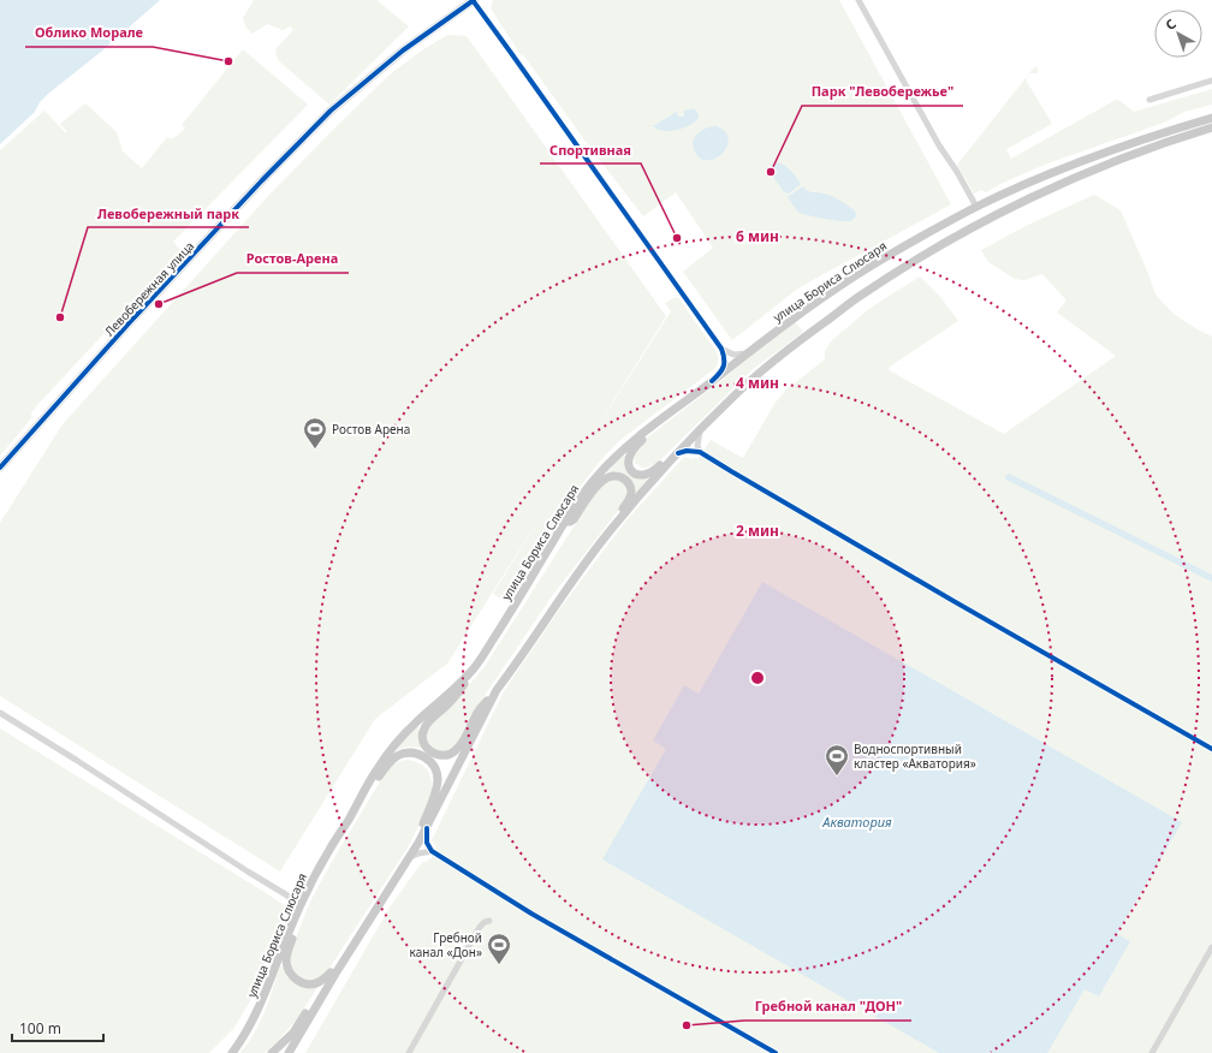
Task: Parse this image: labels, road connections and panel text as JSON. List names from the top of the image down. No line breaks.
{"streets":{"main road":["улица Бориса Слюсаря","Левобережная улица"]},"water":["Акватория"],"places":{"other":["Облико Морале","Парк \"Левобережье\"","Спортивная","Ростов-Арена","Левобережный парк","Гребной канал \"ДОН\""],"sports":["Ростов Арена","Водноспортивный кластер «Акватория»","Гребной канал «Дон»"]},"scale_bar":"100 m","north":"top left","rings":["6 мин","4 мин","2 мин"]}
